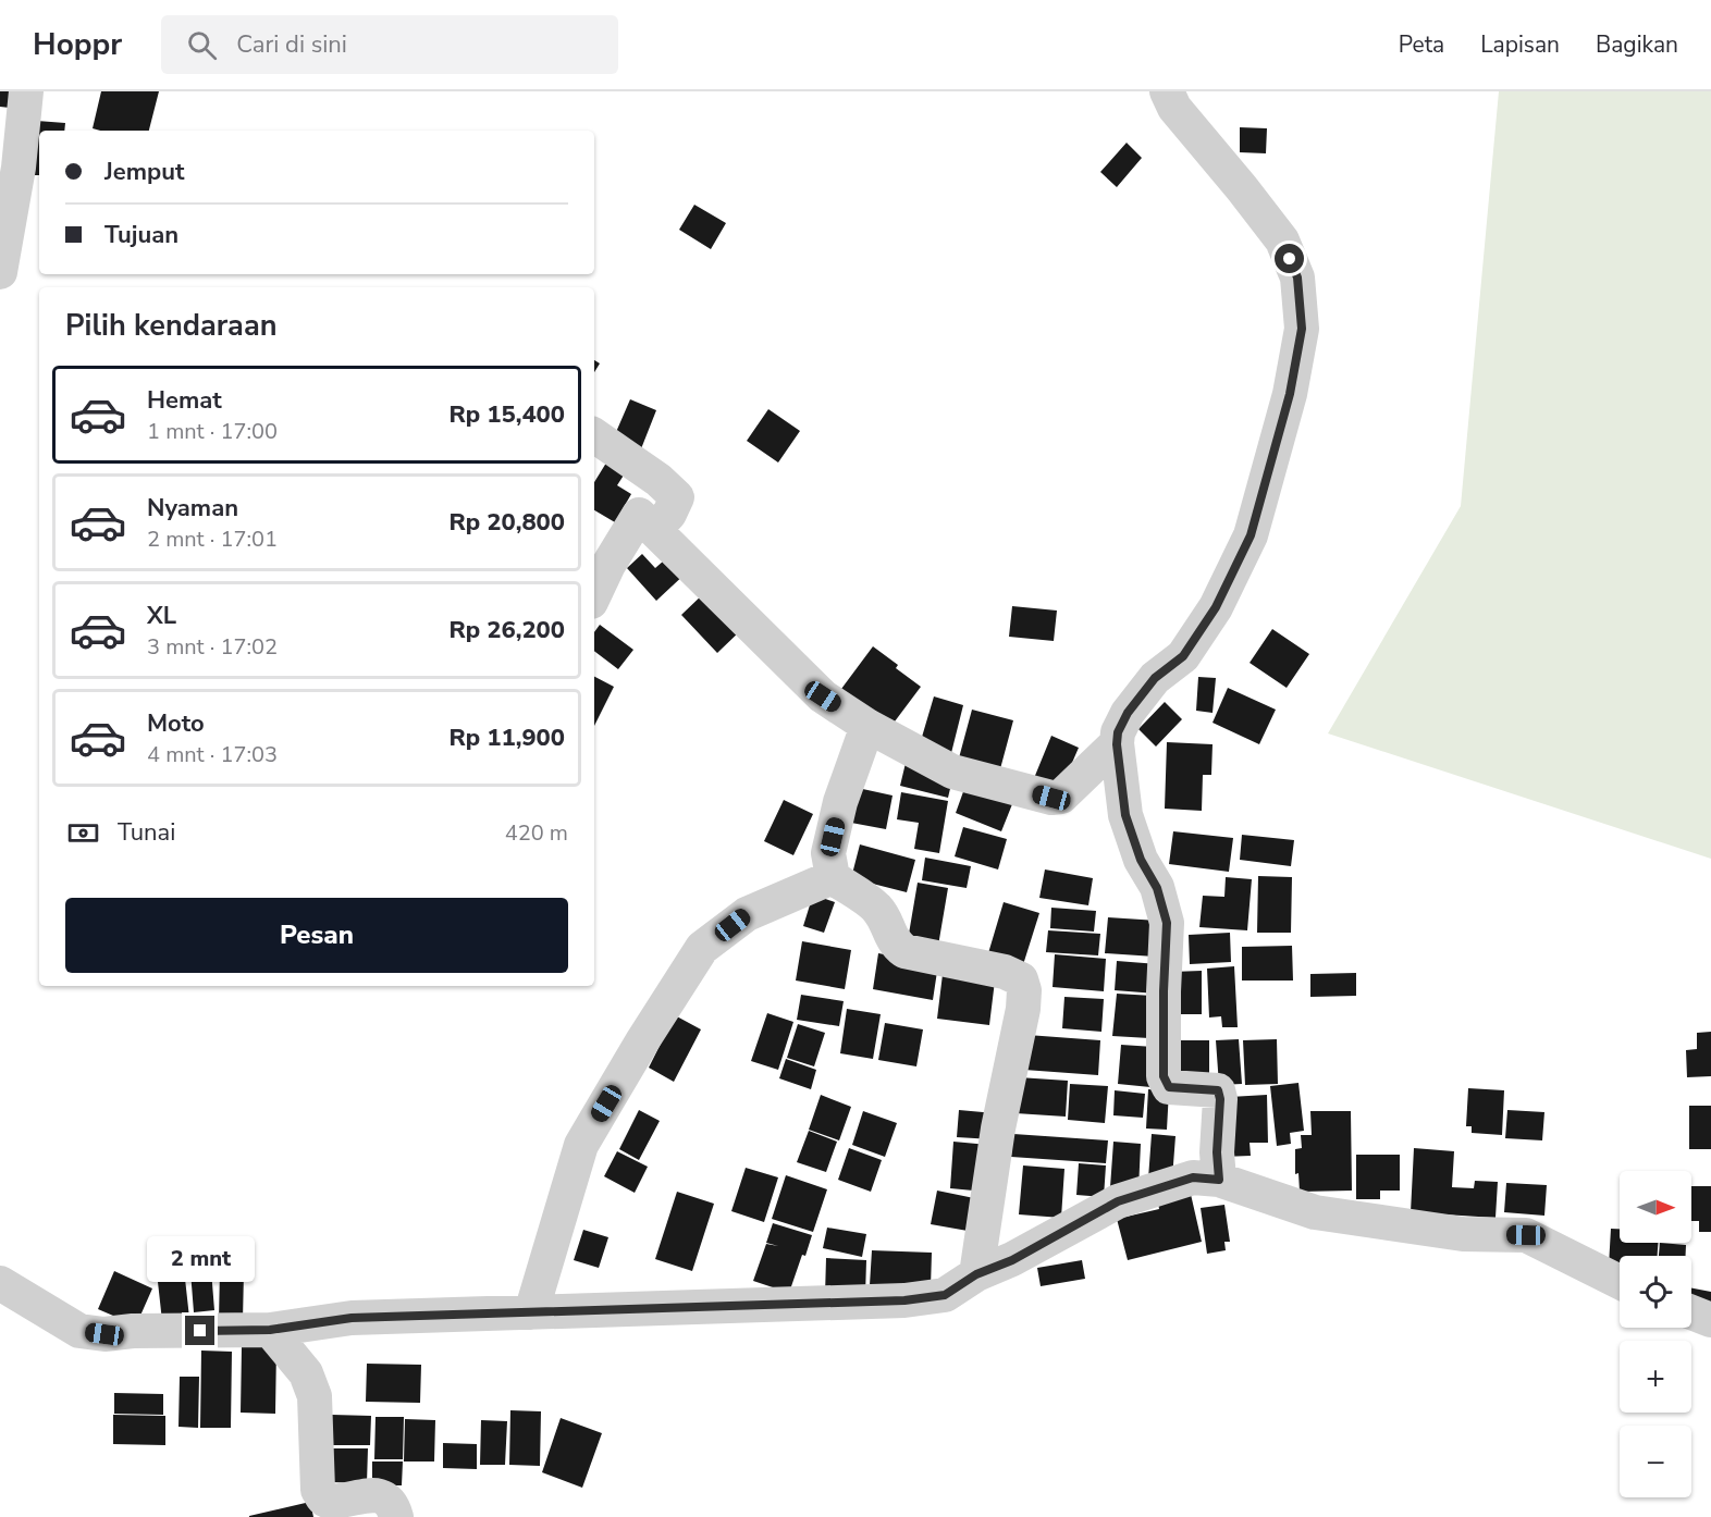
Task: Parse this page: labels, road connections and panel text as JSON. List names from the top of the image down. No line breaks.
{"north":"right","page":{"header":"Hoppr","search":"Cari di sini","nav":["Peta","Lapisan","Bagikan"],"banner":["Jemput","Tujuan"],"heading":"Pilih kendaraan","list":[{"name":"Hemat","note":"1 mnt · 17:00","value":"Rp 15,400"},{"name":"Nyaman","note":"2 mnt · 17:01","value":"Rp 20,800"},{"name":"XL","note":"3 mnt · 17:02","value":"Rp 26,200"},{"name":"Moto","note":"4 mnt · 17:03","value":"Rp 11,900"}],"pay":["Tunai","420 m"],"buttons":"Pesan","map_buttons":["+","−"],"bubble":"2 mnt"}}
